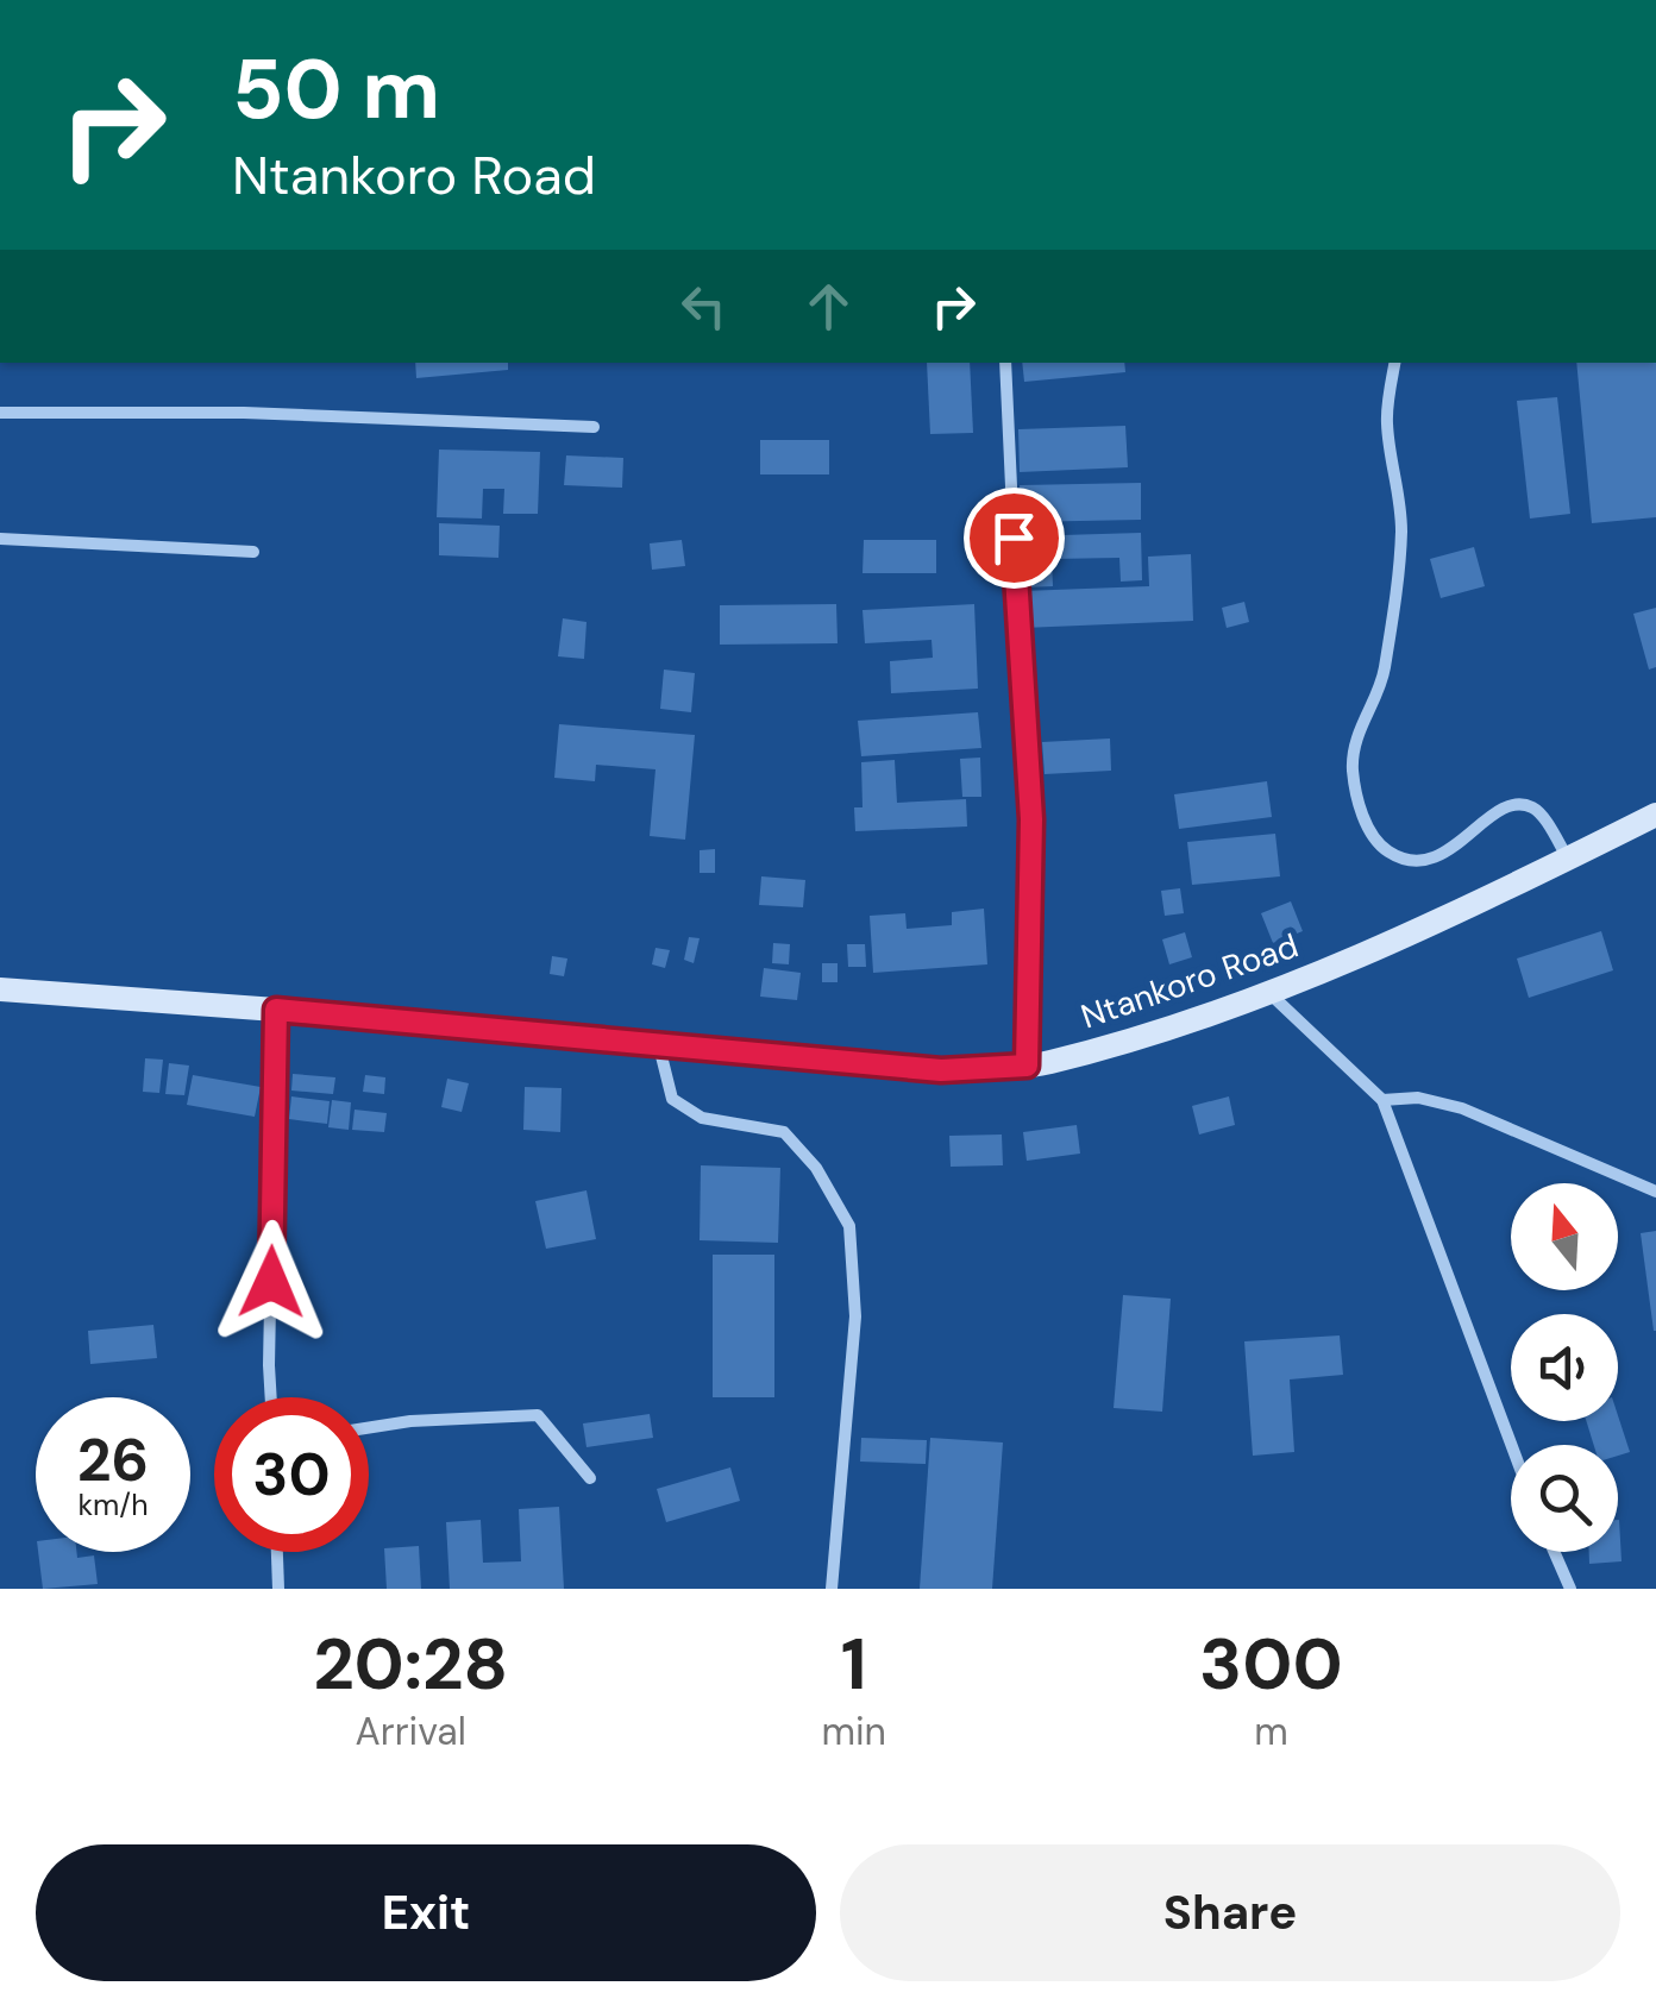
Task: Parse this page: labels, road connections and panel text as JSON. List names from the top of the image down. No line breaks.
{"streets":{"main road":["Ntankoro Road"]},"north":"top","page":{"turn":["50 m","Ntankoro Road"],"speed":"26 km/h","limit":"30","eta":["20:28","Arrival","1","min","300","m"],"buttons":["Exit","Share"]}}
